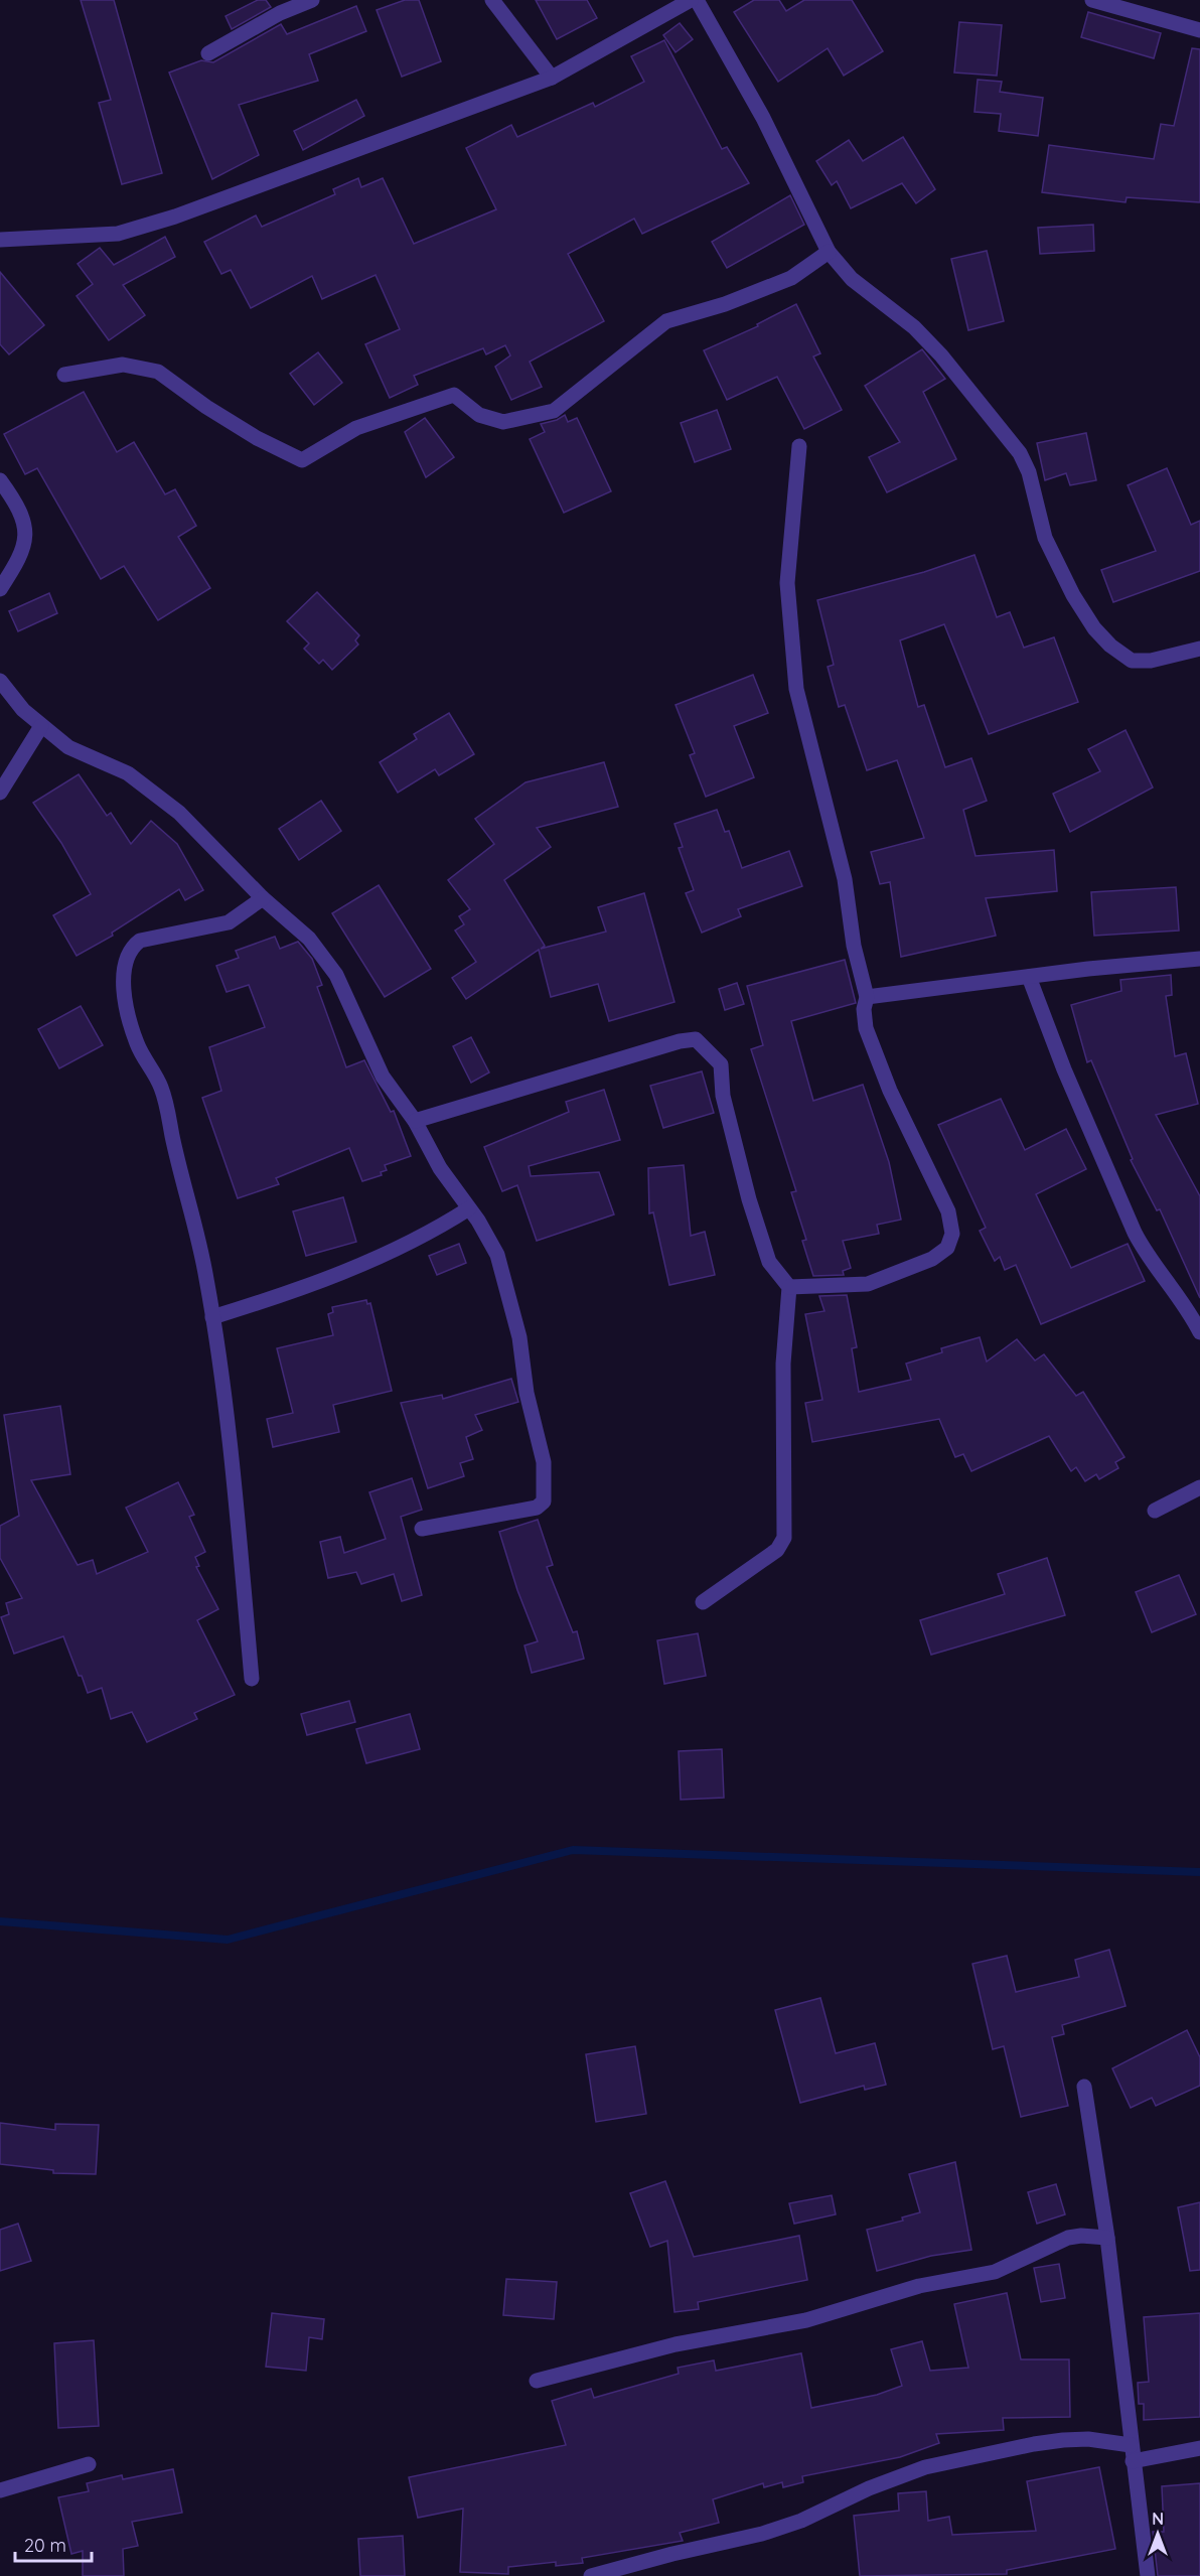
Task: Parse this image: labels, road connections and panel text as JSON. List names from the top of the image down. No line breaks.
{"scale_bar":"20 m","north":"top"}
